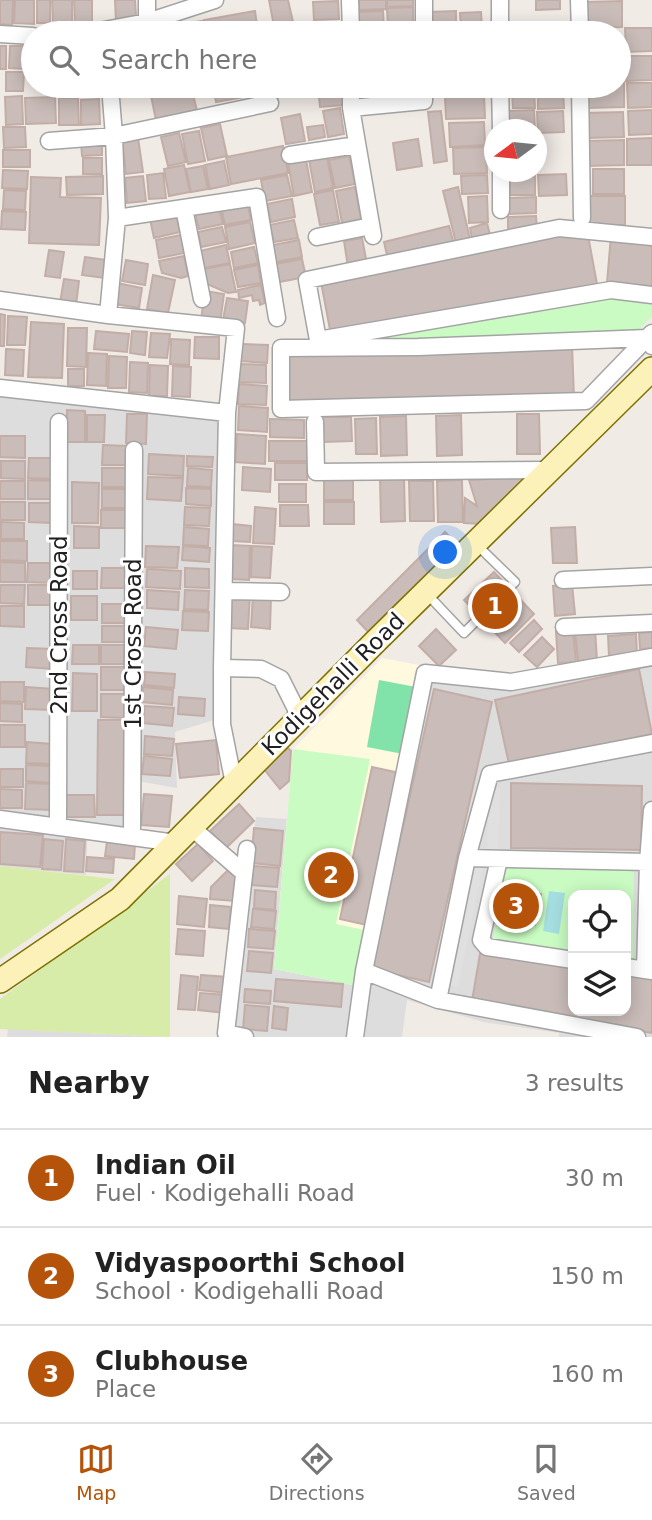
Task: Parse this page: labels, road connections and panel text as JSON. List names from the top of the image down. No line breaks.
{"streets":{"main road":["Kodigehalli Road"],"street":["2nd Cross Road","1st Cross Road"]},"north":"left","page":{"search":"Search here","pins":["1","2","3"],"heading":["Nearby","3 results"],"list":[{"mark":"1","name":"Indian Oil","note":"Fuel · Kodigehalli Road","value":"30 m"},{"mark":"2","name":"Vidyaspoorthi School","note":"School · Kodigehalli Road","value":"150 m"},{"mark":"3","name":"Clubhouse","note":"Place","value":"160 m"}],"nav":["Map","Directions","Saved"]}}
